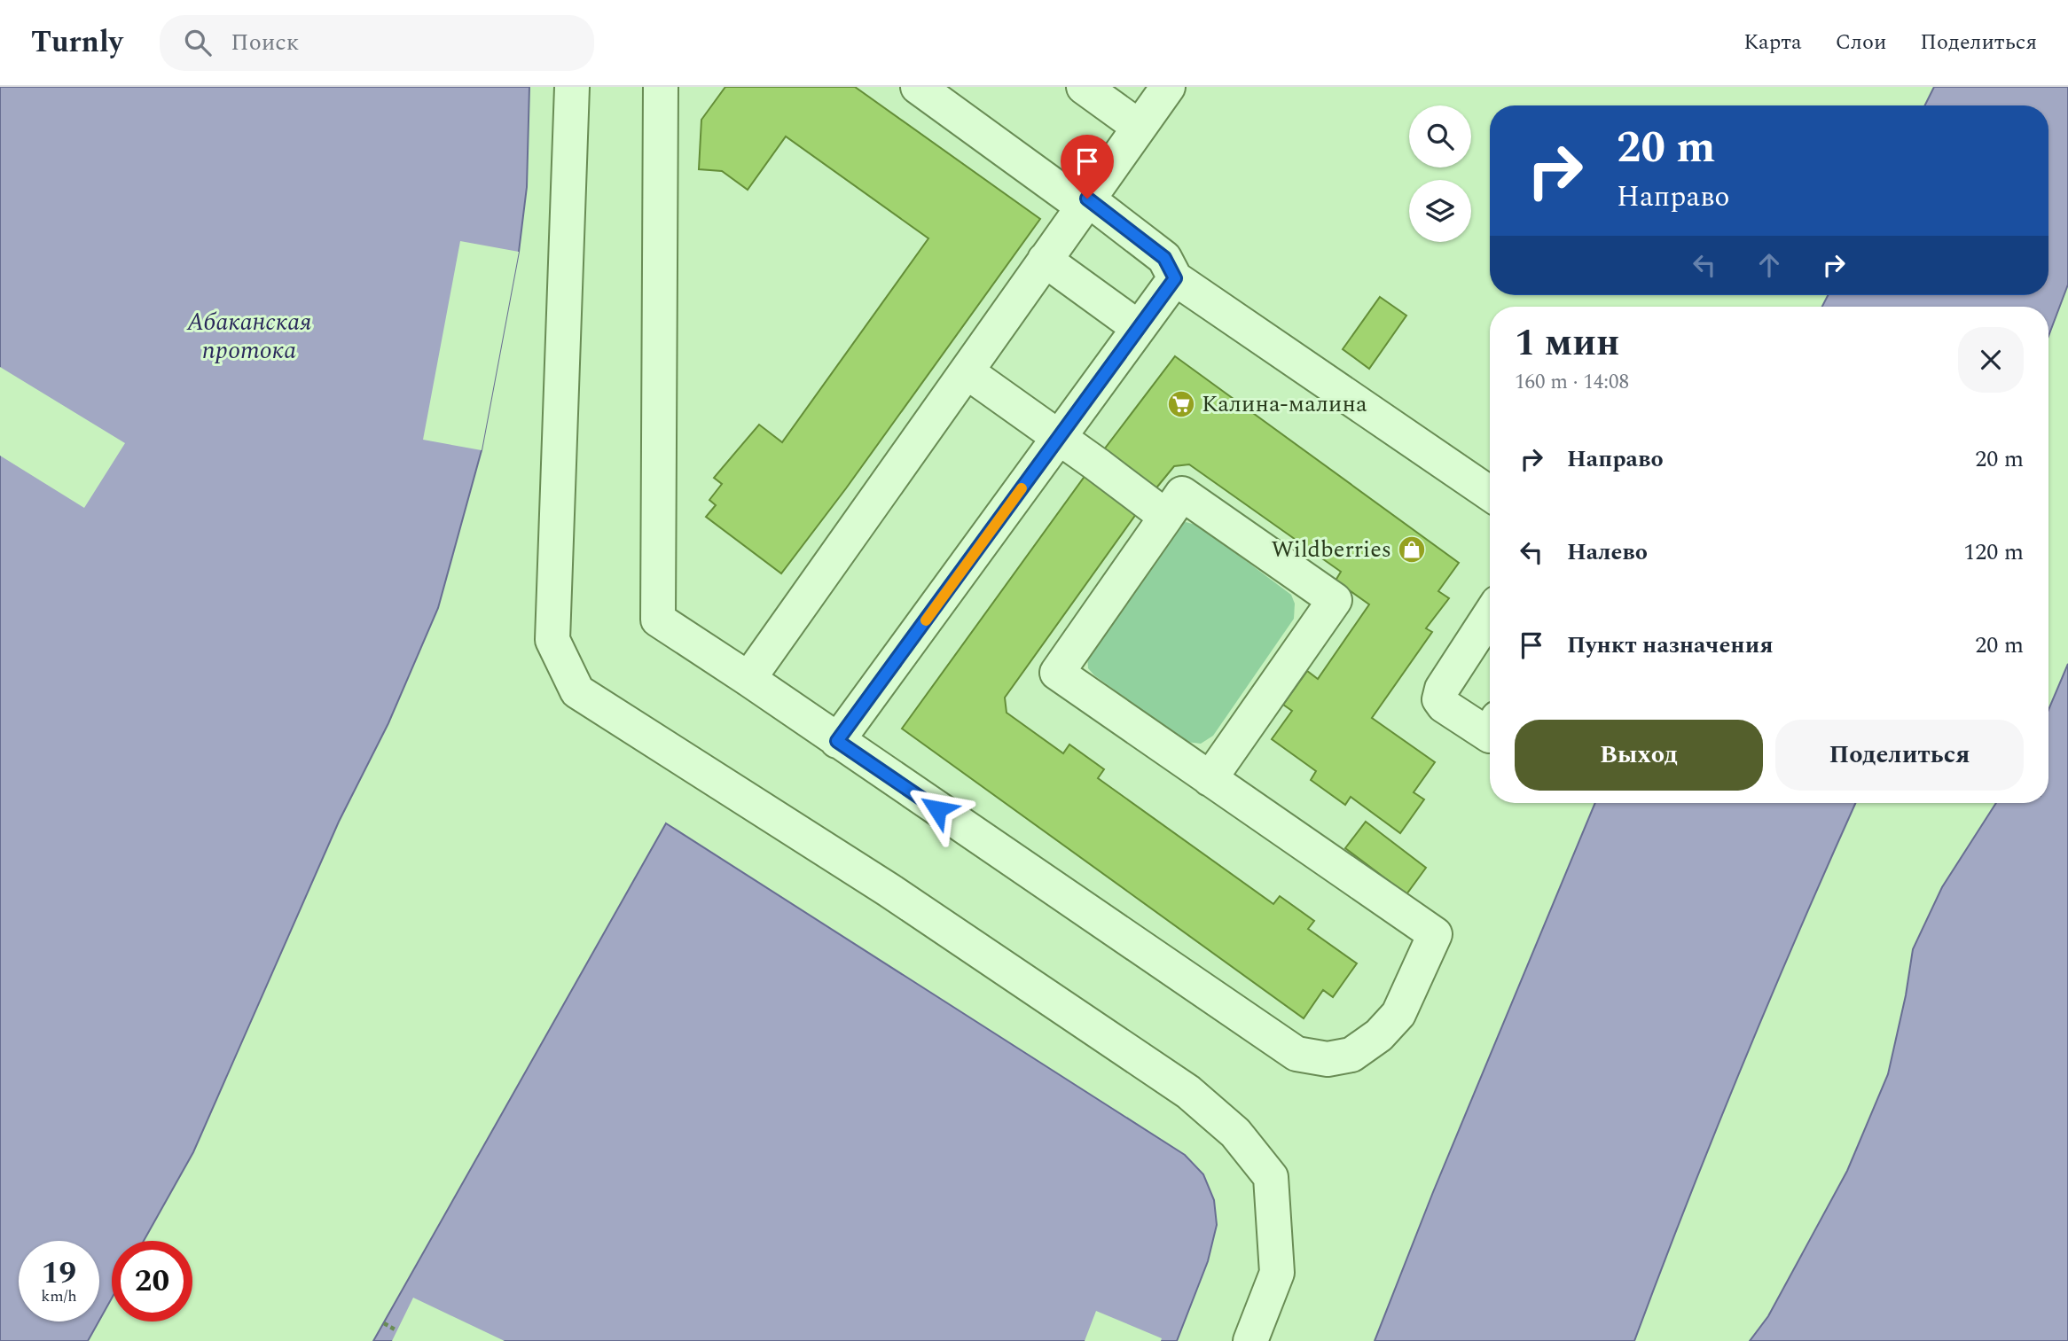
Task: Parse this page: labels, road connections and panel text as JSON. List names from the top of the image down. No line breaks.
{"water":["Абаканская протока"],"places":{"supermarket":["Калина-малина"],"shop":["Wildberries"]},"page":{"header":"Turnly","search":"Поиск","nav":["Карта","Слои","Поделиться"],"turn":["20 m","Направо"],"heading":["1 мин","160 m · 14:08"],"list":[{"name":"Направо","value":"20 m"},{"name":"Налево","value":"120 m"},{"name":"Пункт назначения","value":"20 m"}],"buttons":["Выход","Поделиться"],"speed":"19 km/h","limit":"20"}}
